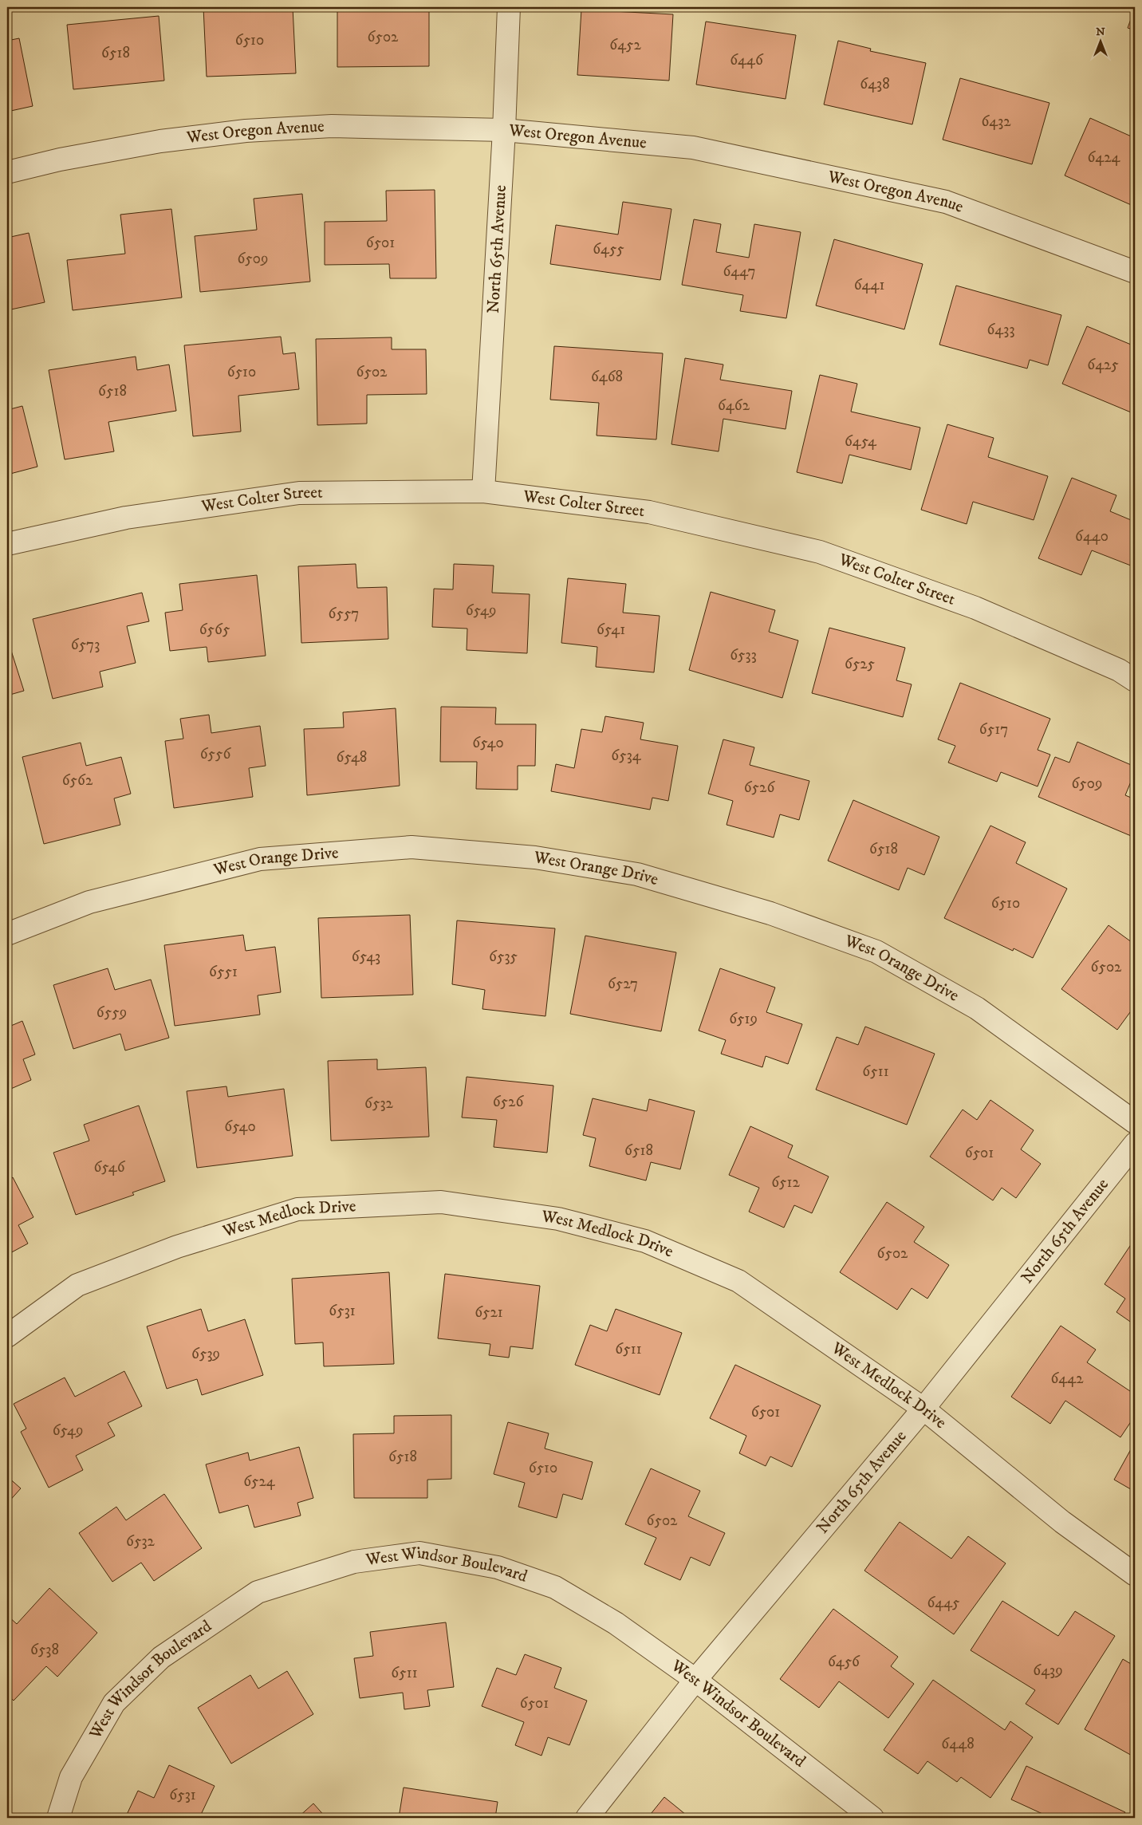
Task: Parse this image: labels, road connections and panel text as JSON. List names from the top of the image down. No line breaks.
{"streets":{"street":["West Oregon Avenue","North 65th Avenue","West Colter Street","West Orange Drive","West Medlock Drive","West Windsor Boulevard"]},"crossings":[["West Oregon Avenue","North 65th Avenue"],["North 65th Avenue","West Colter Street"],["North 65th Avenue","West Medlock Drive"],["North 65th Avenue","West Windsor Boulevard"]],"house_numbers":["6502","6510","6452","6518","6446","6438","6432","6424","6501","6455","6509","6447","6441","6433","6425","6510","6502","6468","6518","6462","6454","6440","6549","6557","6565","6541","6573","6533","6525","6517","6540","6556","6534","6548","6562","6509","6526","6518","6510","6543","6535","6502","6551","6527","6559","6519","6511","6526","6532","6540","6518","6501","6546","6512","6502","6531","6521","6511","6539","6442","6501","6549","6518","6510","6524","6502","6532","6445","6538","6456","6439","6511","6501","6448","6531"],"north":"top"}
